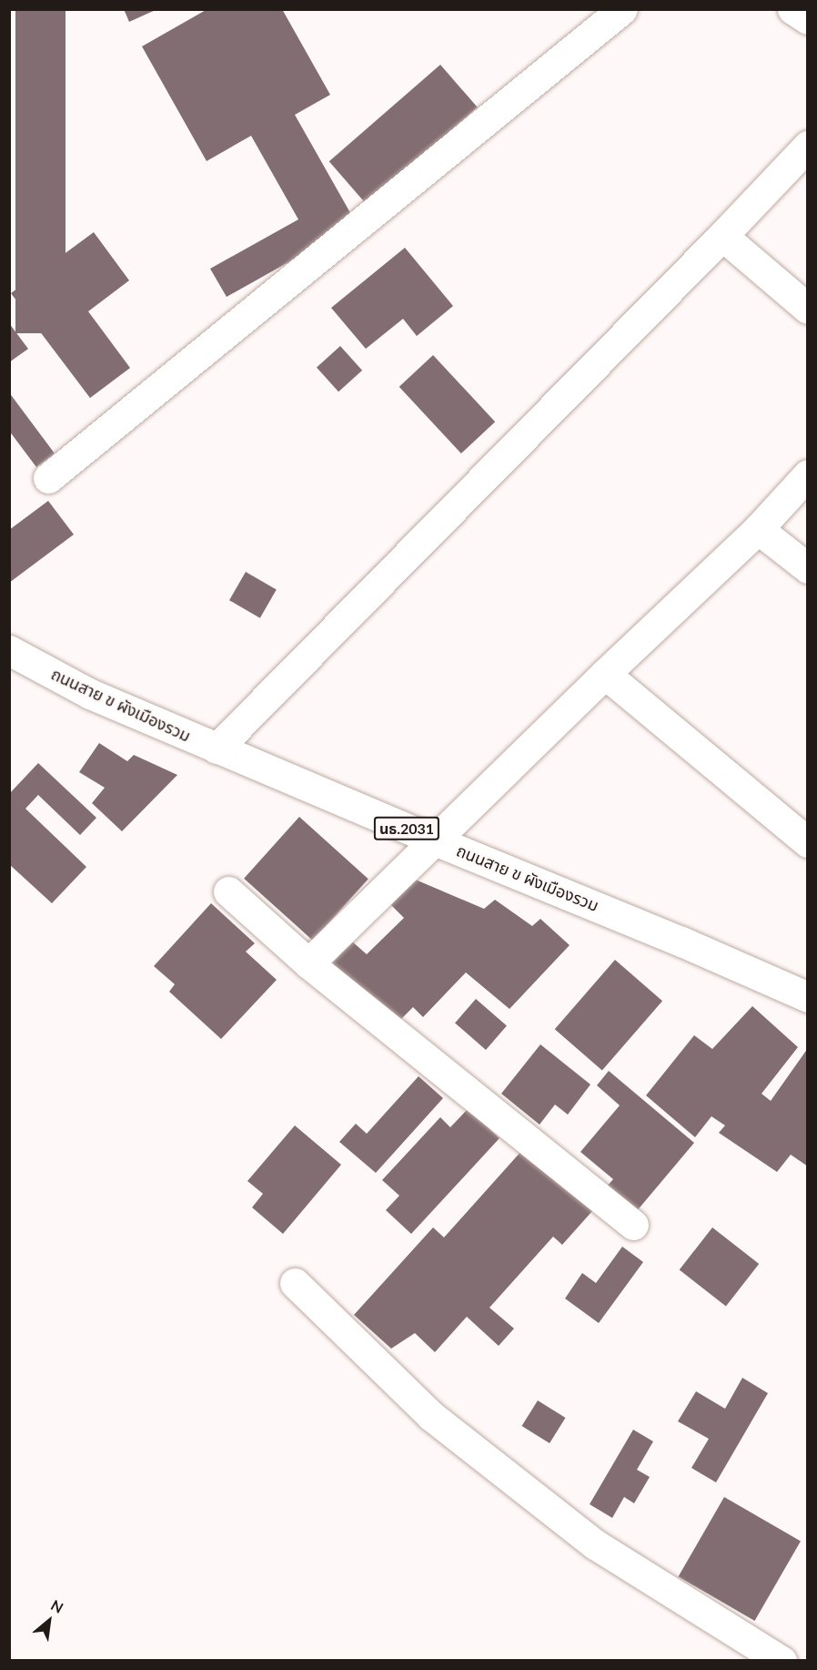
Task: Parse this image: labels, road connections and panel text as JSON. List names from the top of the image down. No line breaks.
{"streets":{"street":["ถนนสาย ข ผังเมืองรวม","นธ.2031"]},"north":"top right"}
